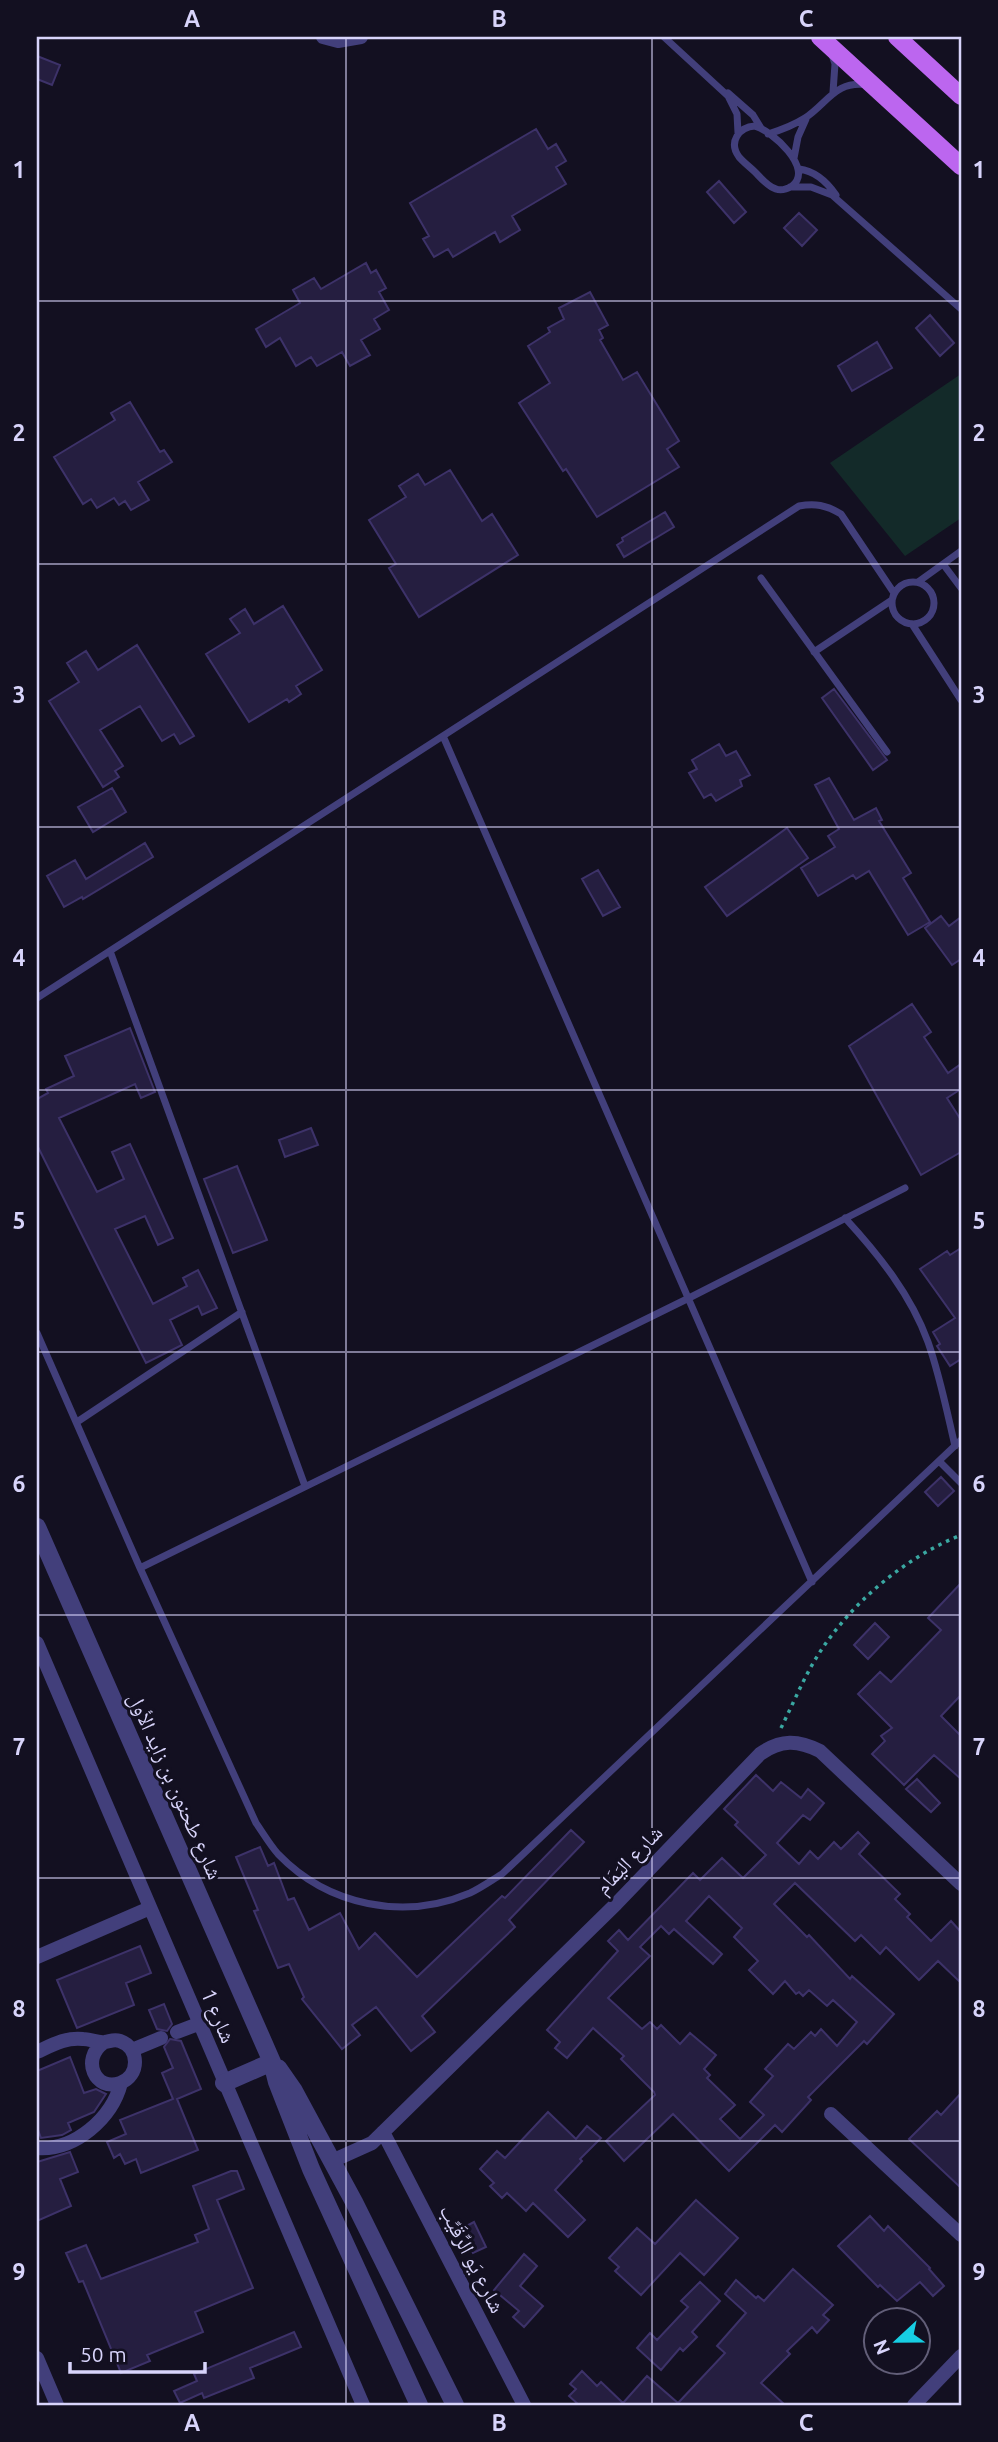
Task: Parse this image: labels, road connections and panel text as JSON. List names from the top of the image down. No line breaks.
{"streets":{"street":["شارع طحنون بن زايد الأول","شارع اليَمَام","شارع 1","شارع يَو الرِّقَيِّب"]},"crossings":[["شارع طحنون بن زايد الأول","شارع اليَمَام"],["شارع اليَمَام","شارع يَو الرِّقَيِّب"]],"scale_bar":"50 m","north":"left","grid":{"columns":["A","B","C"],"rows":["1","2","3","4","5","6","7","8","9"]}}
